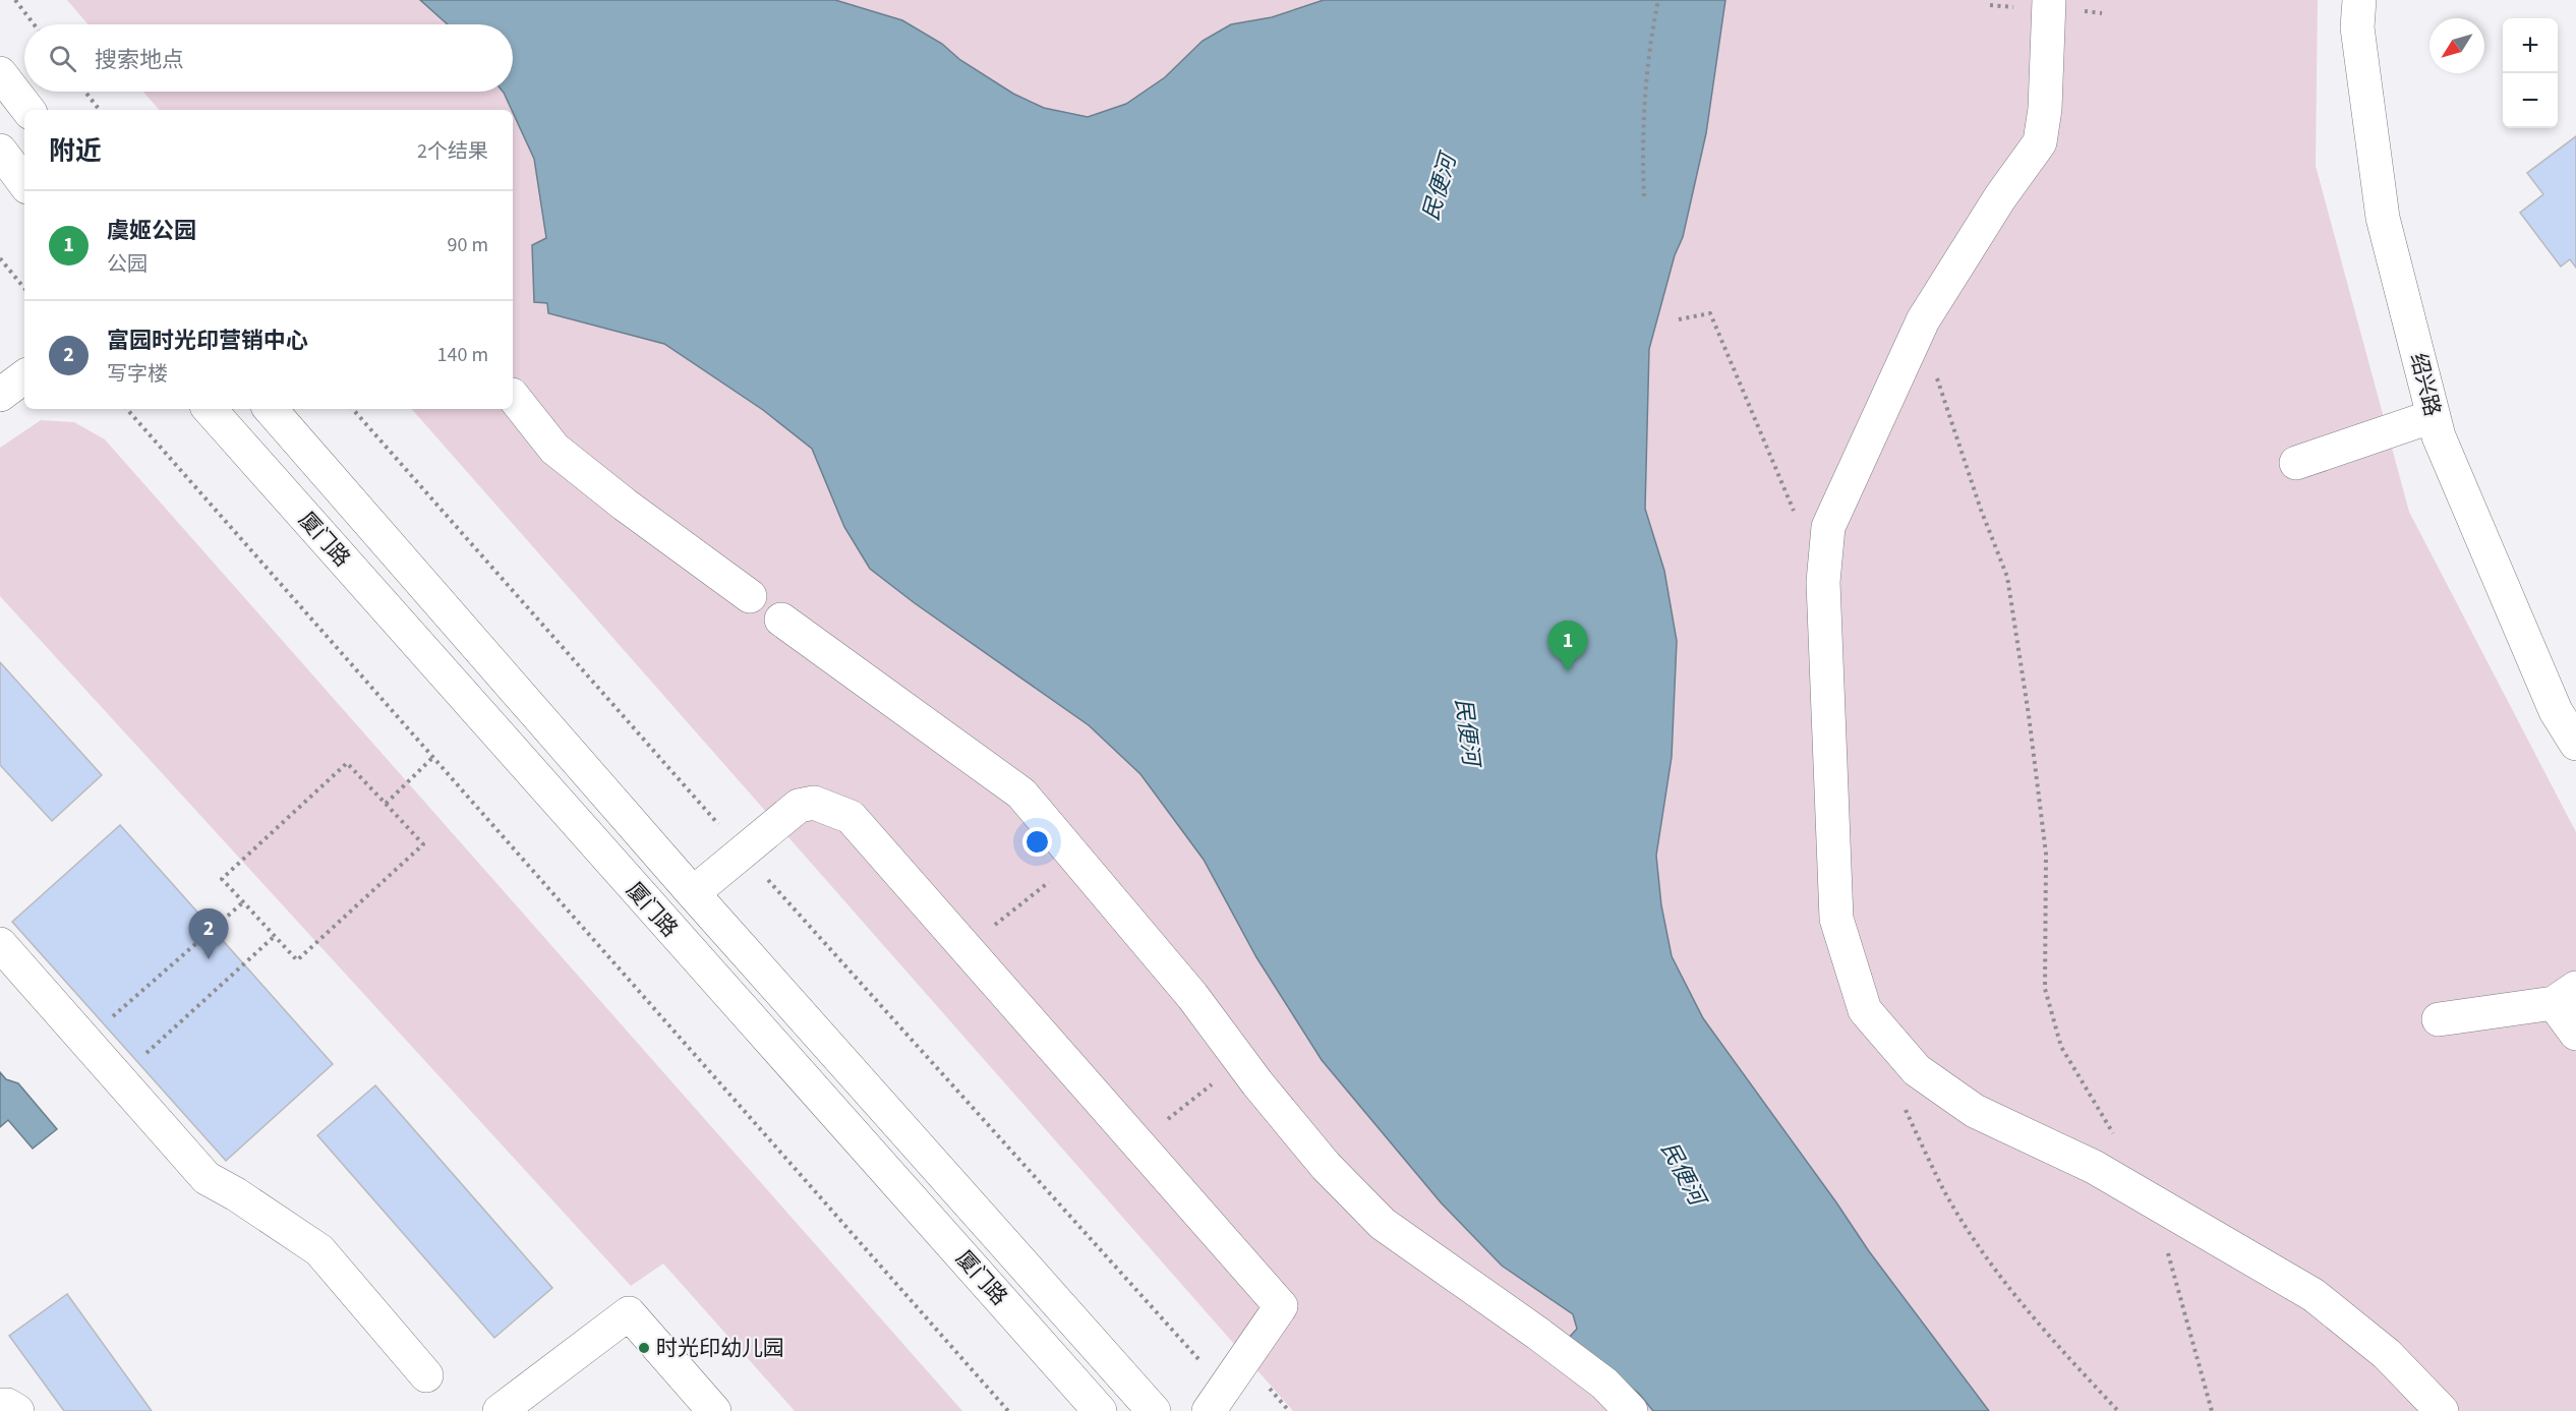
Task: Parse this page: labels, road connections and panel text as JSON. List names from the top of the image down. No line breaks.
{"streets":{"street":["绍兴路","厦门路"]},"water":["民便河"],"places":["时光印幼儿园"],"north":"bottom left","page":{"map_buttons":["+","−"],"search":"搜索地点","heading":["附近","2个结果"],"list":[{"mark":"1","name":"虞姬公园","note":"公园","value":"90 m"},{"mark":"2","name":"富园时光印营销中心","note":"写字楼","value":"140 m"}],"pins":["1","2"]}}
